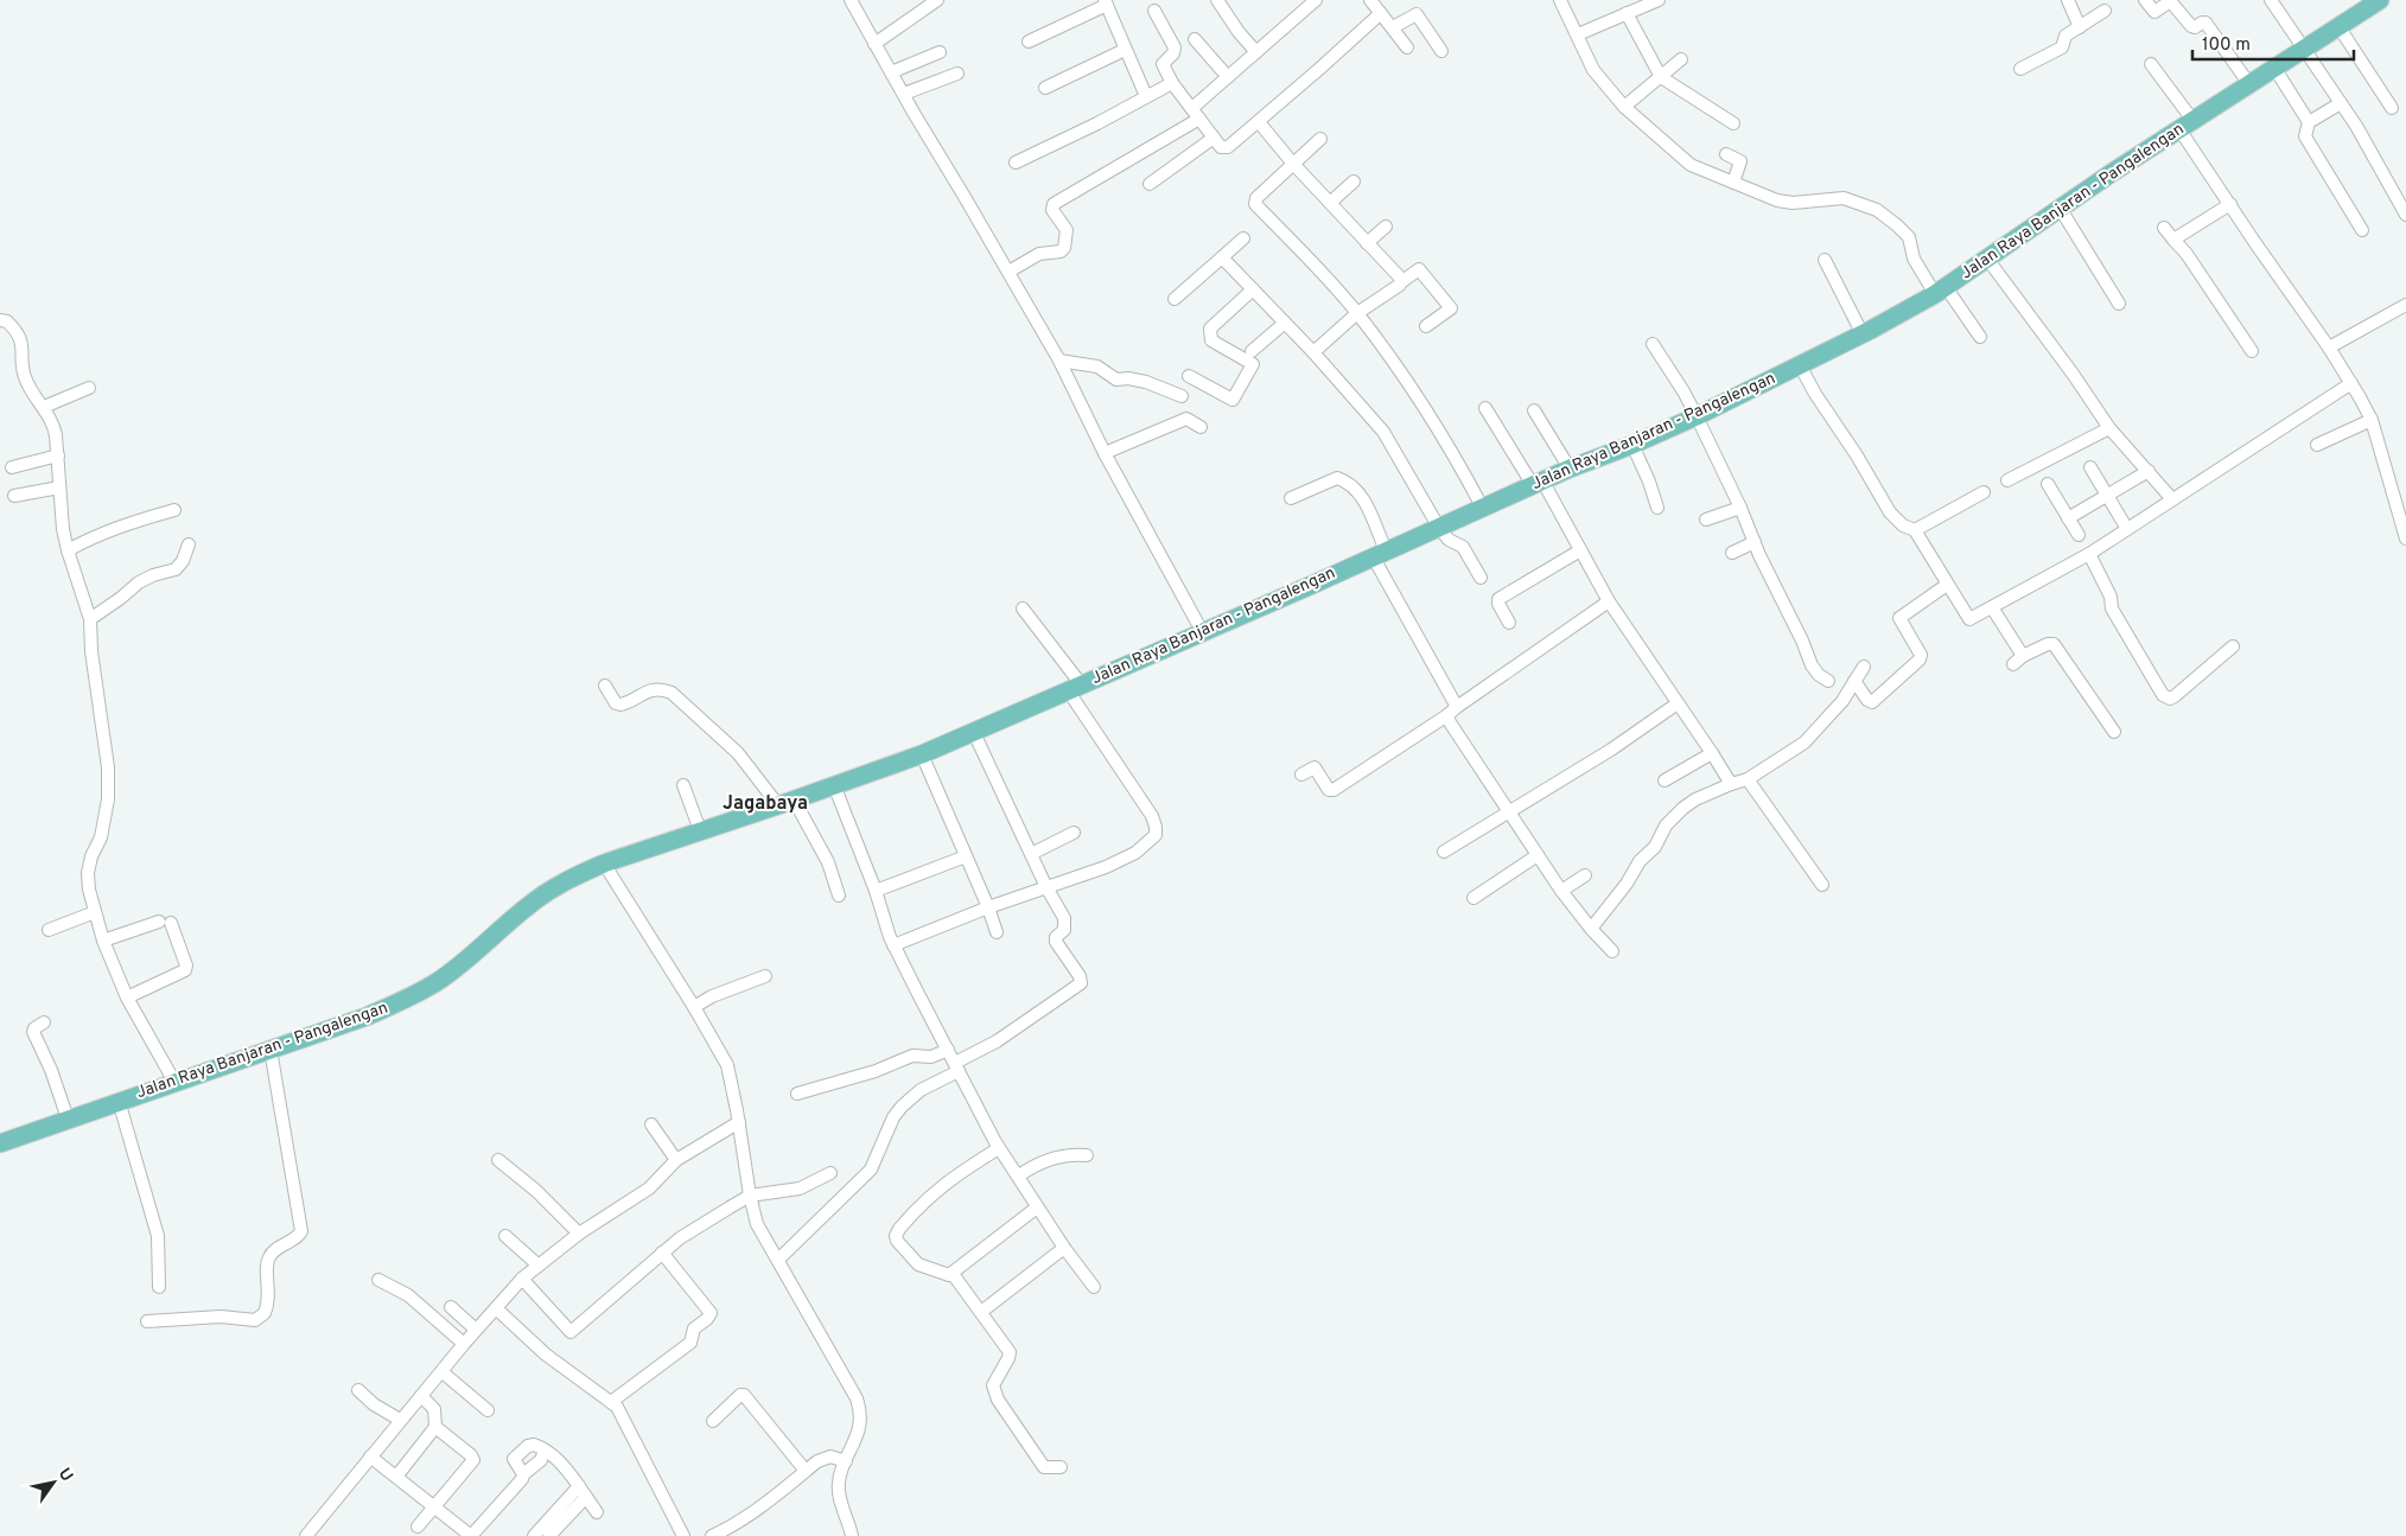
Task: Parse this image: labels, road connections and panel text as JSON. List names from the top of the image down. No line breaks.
{"streets":{"main road":["Jalan Raya Banjaran - Pangalengan"]},"districts":["Jagabaya"],"scale_bar":"100 m","north":"top right"}
